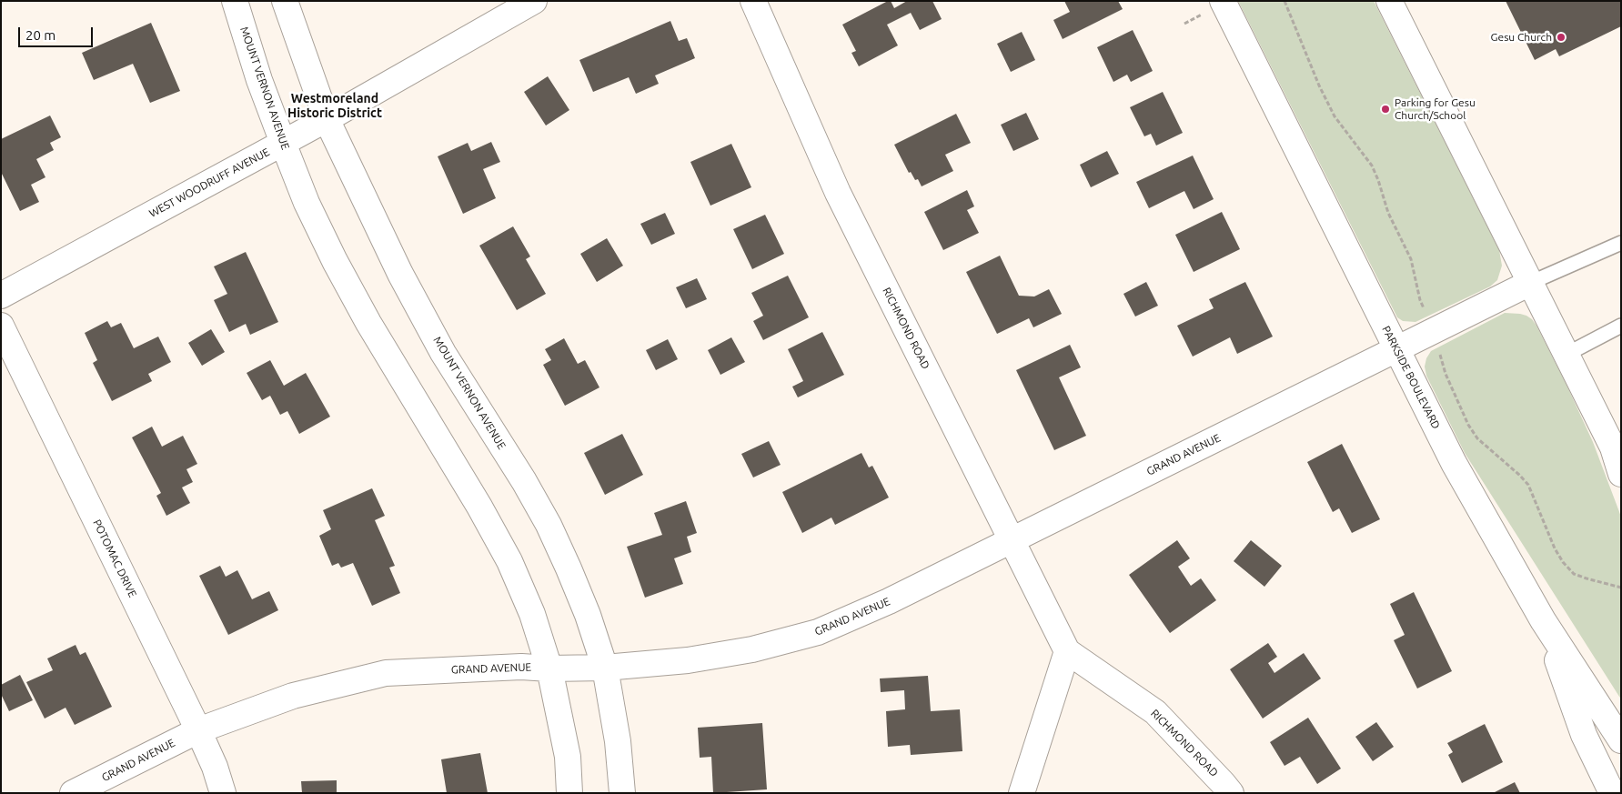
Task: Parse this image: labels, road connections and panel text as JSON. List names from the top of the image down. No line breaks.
{"streets":{"street":["MOUNT VERNON AVENUE","WEST WOODRUFF AVENUE","RICHMOND ROAD","PARKSIDE BOULEVARD","GRAND AVENUE","POTOMAC DRIVE"]},"crossings":[["MOUNT VERNON AVENUE","WEST WOODRUFF AVENUE"],["MOUNT VERNON AVENUE","GRAND AVENUE"],["RICHMOND ROAD","GRAND AVENUE"],["PARKSIDE BOULEVARD","GRAND AVENUE"],["GRAND AVENUE","POTOMAC DRIVE"]],"districts":["Westmoreland Historic District"],"places":["Gesu Church","Parking for Gesu Church/School"],"scale_bar":"20 m"}
